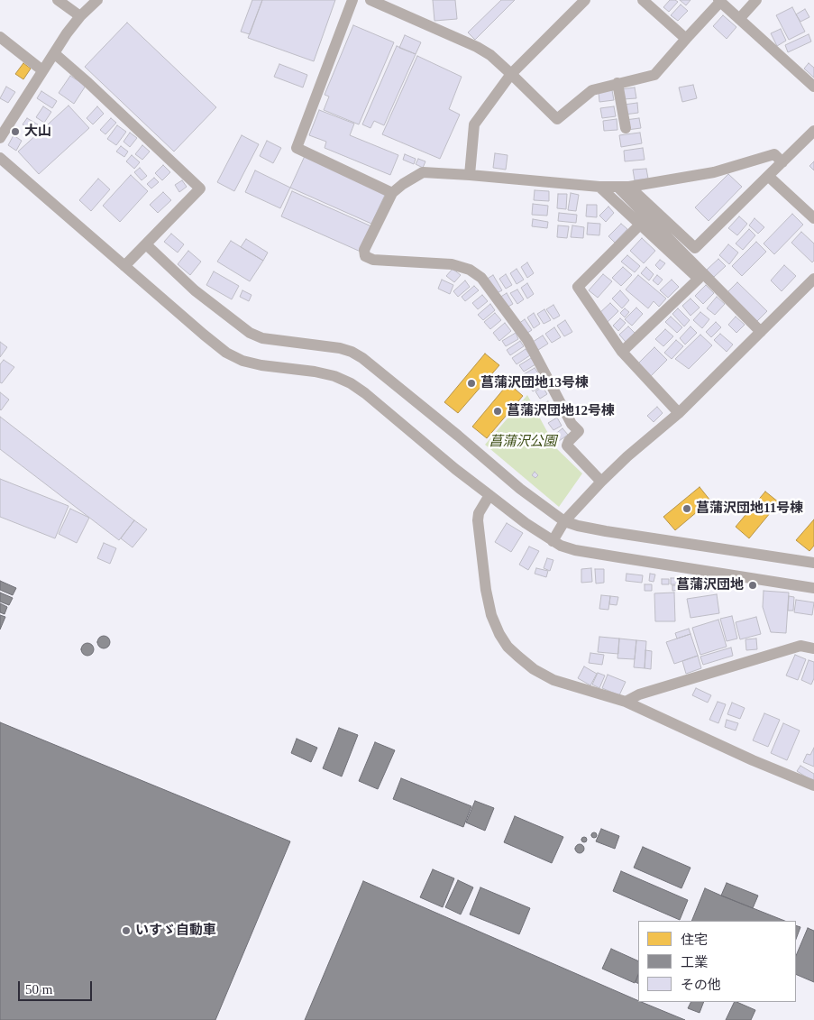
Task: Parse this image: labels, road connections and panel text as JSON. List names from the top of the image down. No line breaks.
{"parks":["菖蒲沢公園"],"places":["大山","菖蒲沢団地13号棟","菖蒲沢団地12号棟","菖蒲沢団地11号棟","菖蒲沢団地","いすゞ自動車"],"legend":["住宅","工業","その他"],"scale_bar":"50 m"}
